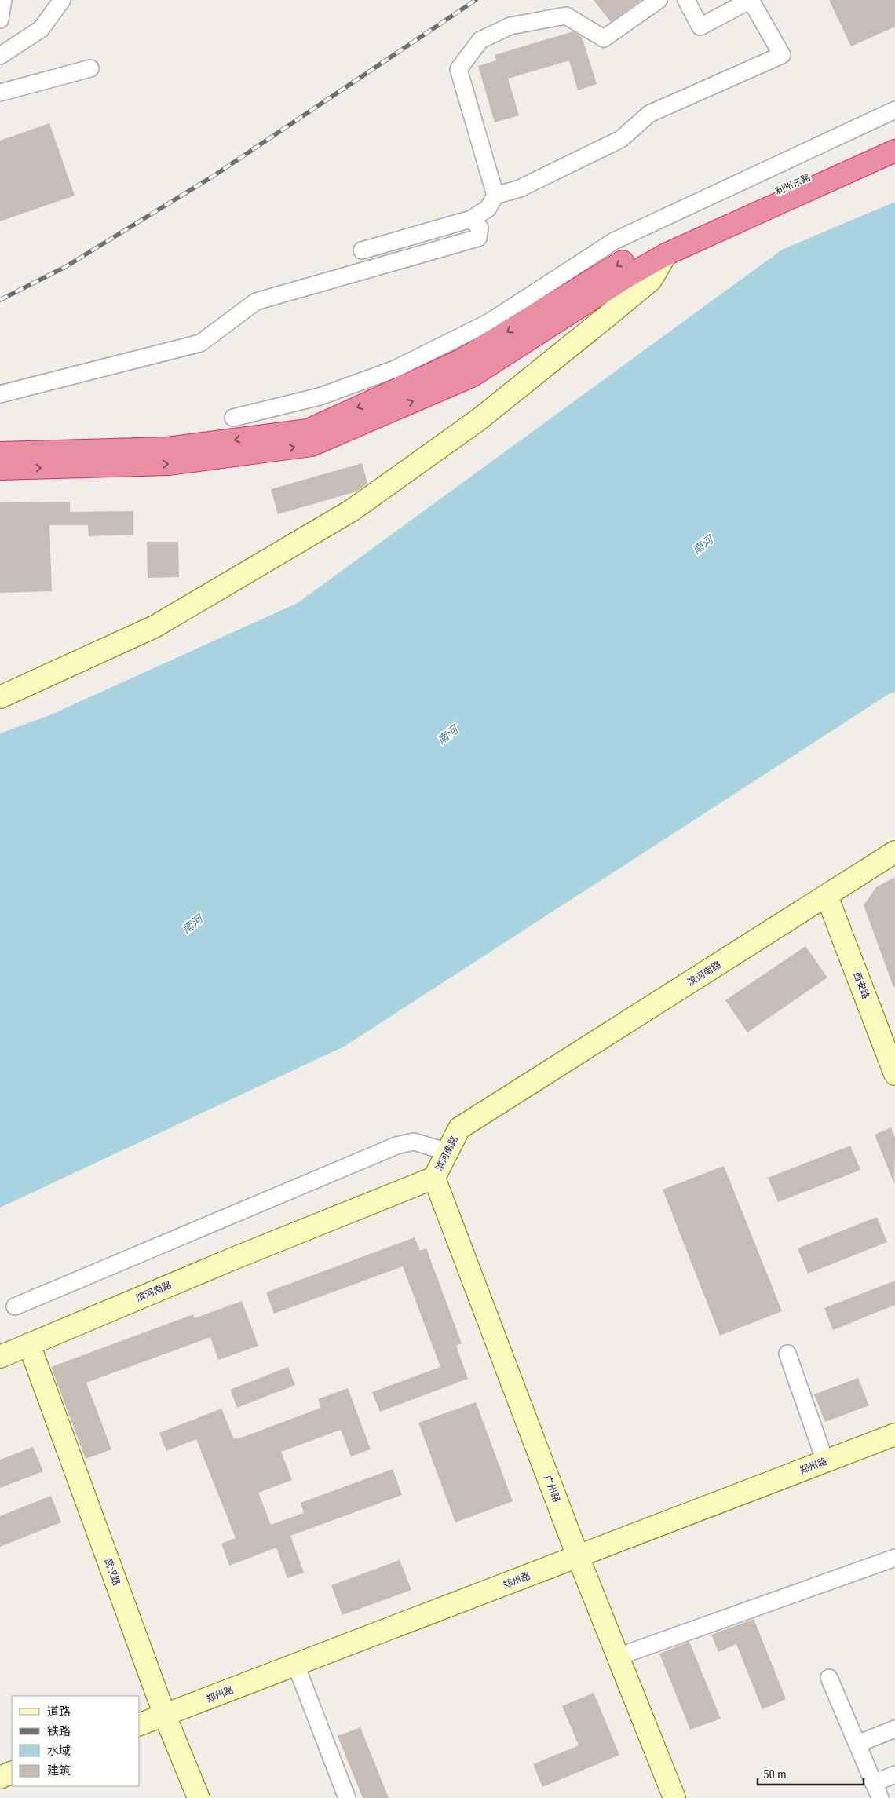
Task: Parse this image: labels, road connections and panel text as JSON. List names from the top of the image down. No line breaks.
{"streets":{"highway":["利州东路"],"street":["滨河南路","西安路","郑州路","广州路","武汉路"]},"crossings":[["滨河南路","西安路"],["滨河南路","广州路"],["滨河南路","武汉路"],["郑州路","广州路"],["郑州路","武汉路"]],"water":["南河"],"legend":["道路","铁路","水域","建筑"],"scale_bar":"50 m"}
